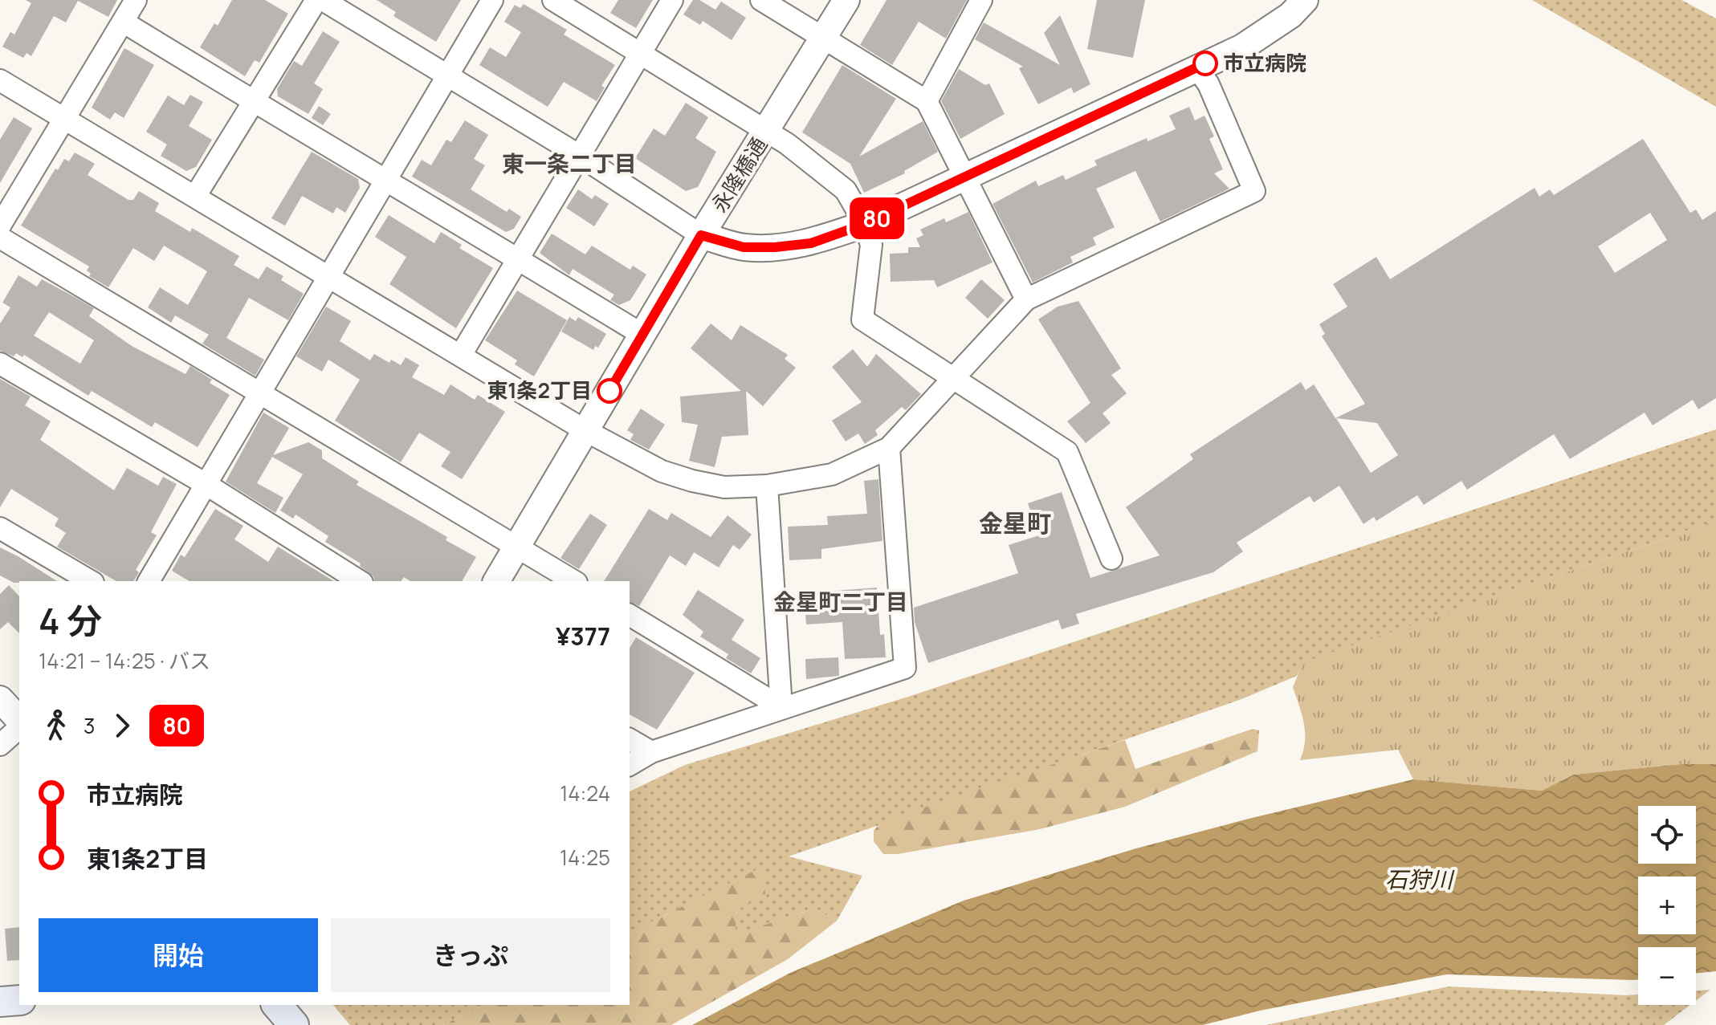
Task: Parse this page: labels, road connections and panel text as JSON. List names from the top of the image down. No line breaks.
{"streets":{"street":["永隆橋通"]},"districts":["東一条二丁目","金星町","金星町二丁目"],"water":["石狩川"],"places":["市立病院","東1条2丁目"],"lines":["bus line 80"],"page":{"on_map":"80","heading":["4 分","14:21 – 14:25 · バス","¥377"],"legs":["3","80"],"list":[{"name":"市立病院","value":"14:24"},{"name":"東1条2丁目","value":"14:25"}],"map_buttons":["+","−"],"buttons":["開始","きっぷ"]}}
